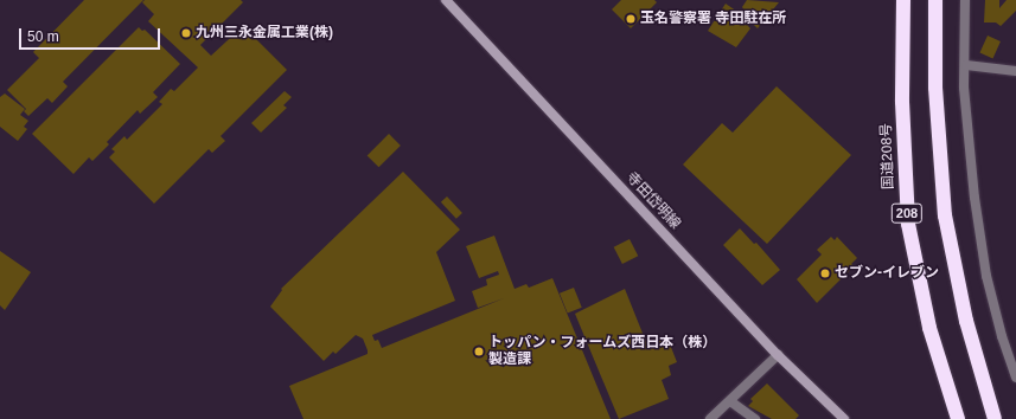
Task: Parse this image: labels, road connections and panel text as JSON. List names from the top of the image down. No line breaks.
{"streets":{"highway":["国道208号","208"],"main road":["寺田岱明線"]},"places":["玉名警察署 寺田駐在所","九州三永金属工業(株)","セブン-イレブン","トッパン・フォームズ西日本（株） 製造課"],"scale_bar":"50 m"}
